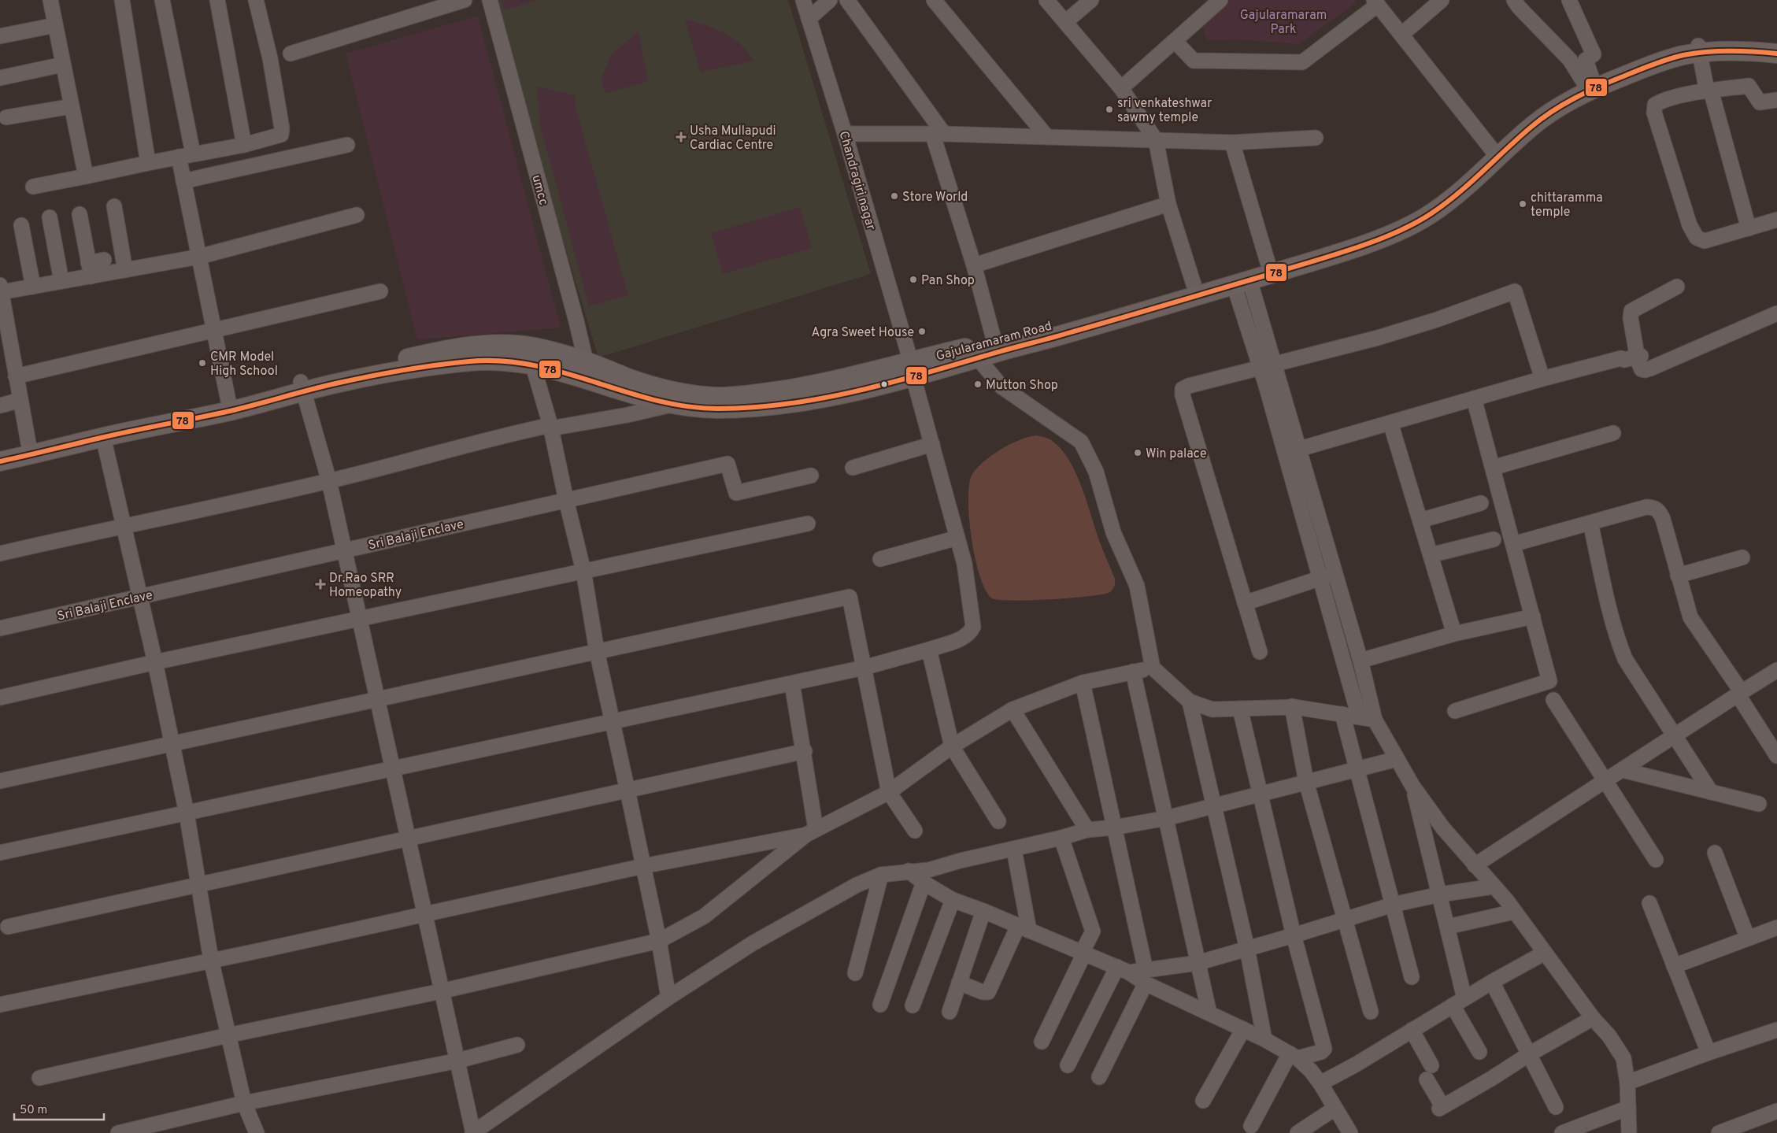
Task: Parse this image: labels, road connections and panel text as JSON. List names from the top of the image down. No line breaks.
{"streets":{"main road":["Gajularamaram Road"],"street":["Chandragiri nagar","umcc","Sri Balaji Enclave"]},"crossings":[["Chandragiri nagar","Gajularamaram Road"],["umcc","Gajularamaram Road"]],"parks":["Gajularamaram Park"],"places":{"other":["sri venkateshwar sawmy temple","Store World","chittaramma temple","Pan Shop","Agra Sweet House","CMR Model High School","Mutton Shop","Win palace"],"health":["Usha Mullapudi Cardiac Centre","Dr.Rao SRR Homeopathy"]},"lines":["transit line 78"],"scale_bar":"50 m"}
